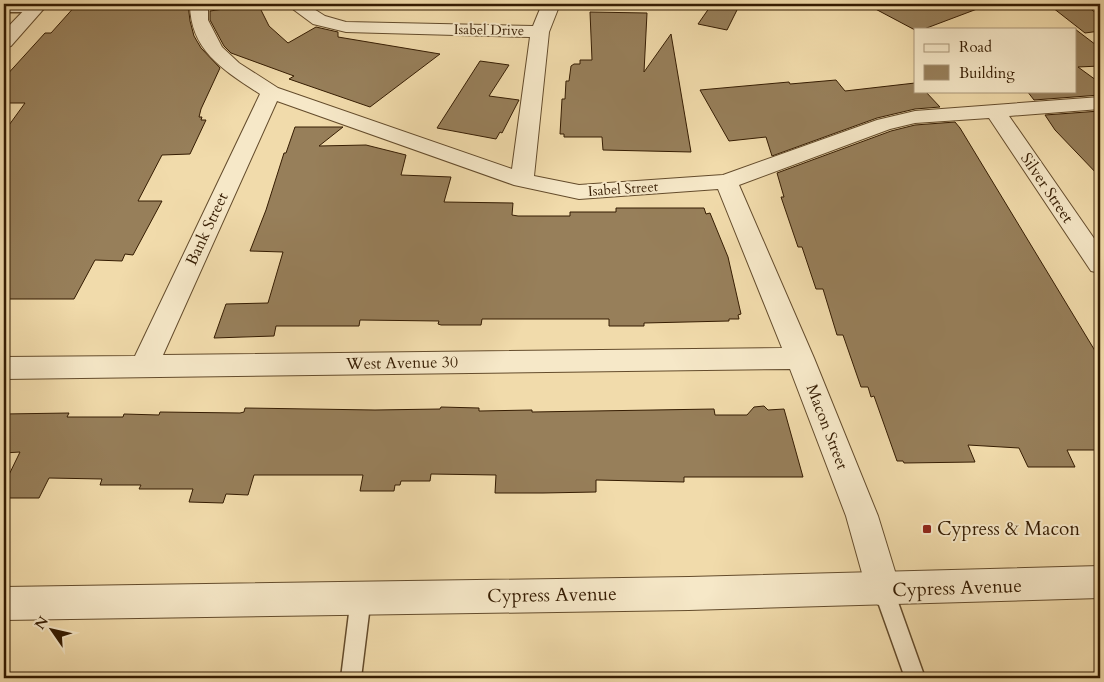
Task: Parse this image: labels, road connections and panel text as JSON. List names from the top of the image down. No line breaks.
{"streets":{"street":["Isabel Drive","Silver Street","Isabel Street","Bank Street","West Avenue 30","Macon Street","Cypress Avenue"]},"crossings":[["Isabel Drive","Isabel Street"],["Silver Street","Isabel Street"],["Isabel Street","Bank Street"],["Isabel Street","Macon Street"],["Bank Street","West Avenue 30"],["West Avenue 30","Macon Street"],["Macon Street","Cypress Avenue"]],"places":{"transit":["Cypress & Macon"]},"legend":["Road","Building"],"north":"top left"}
